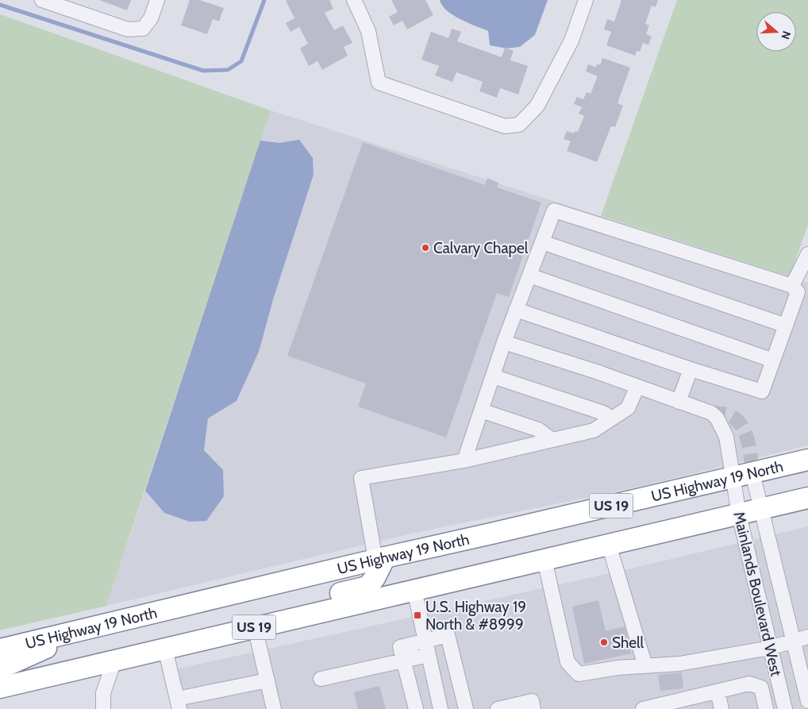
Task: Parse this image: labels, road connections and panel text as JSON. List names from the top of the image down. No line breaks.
{"streets":{"highway":["US Highway 19 North","US 19"],"street":["Mainlands Boulevard West"]},"crossings":[["US Highway 19 North","Mainlands Boulevard West"],["US 19","Mainlands Boulevard West"]],"places":{"other":["Calvary Chapel","Shell"],"transit":["U.S. Highway 19 North & #8999"]},"north":"right"}
